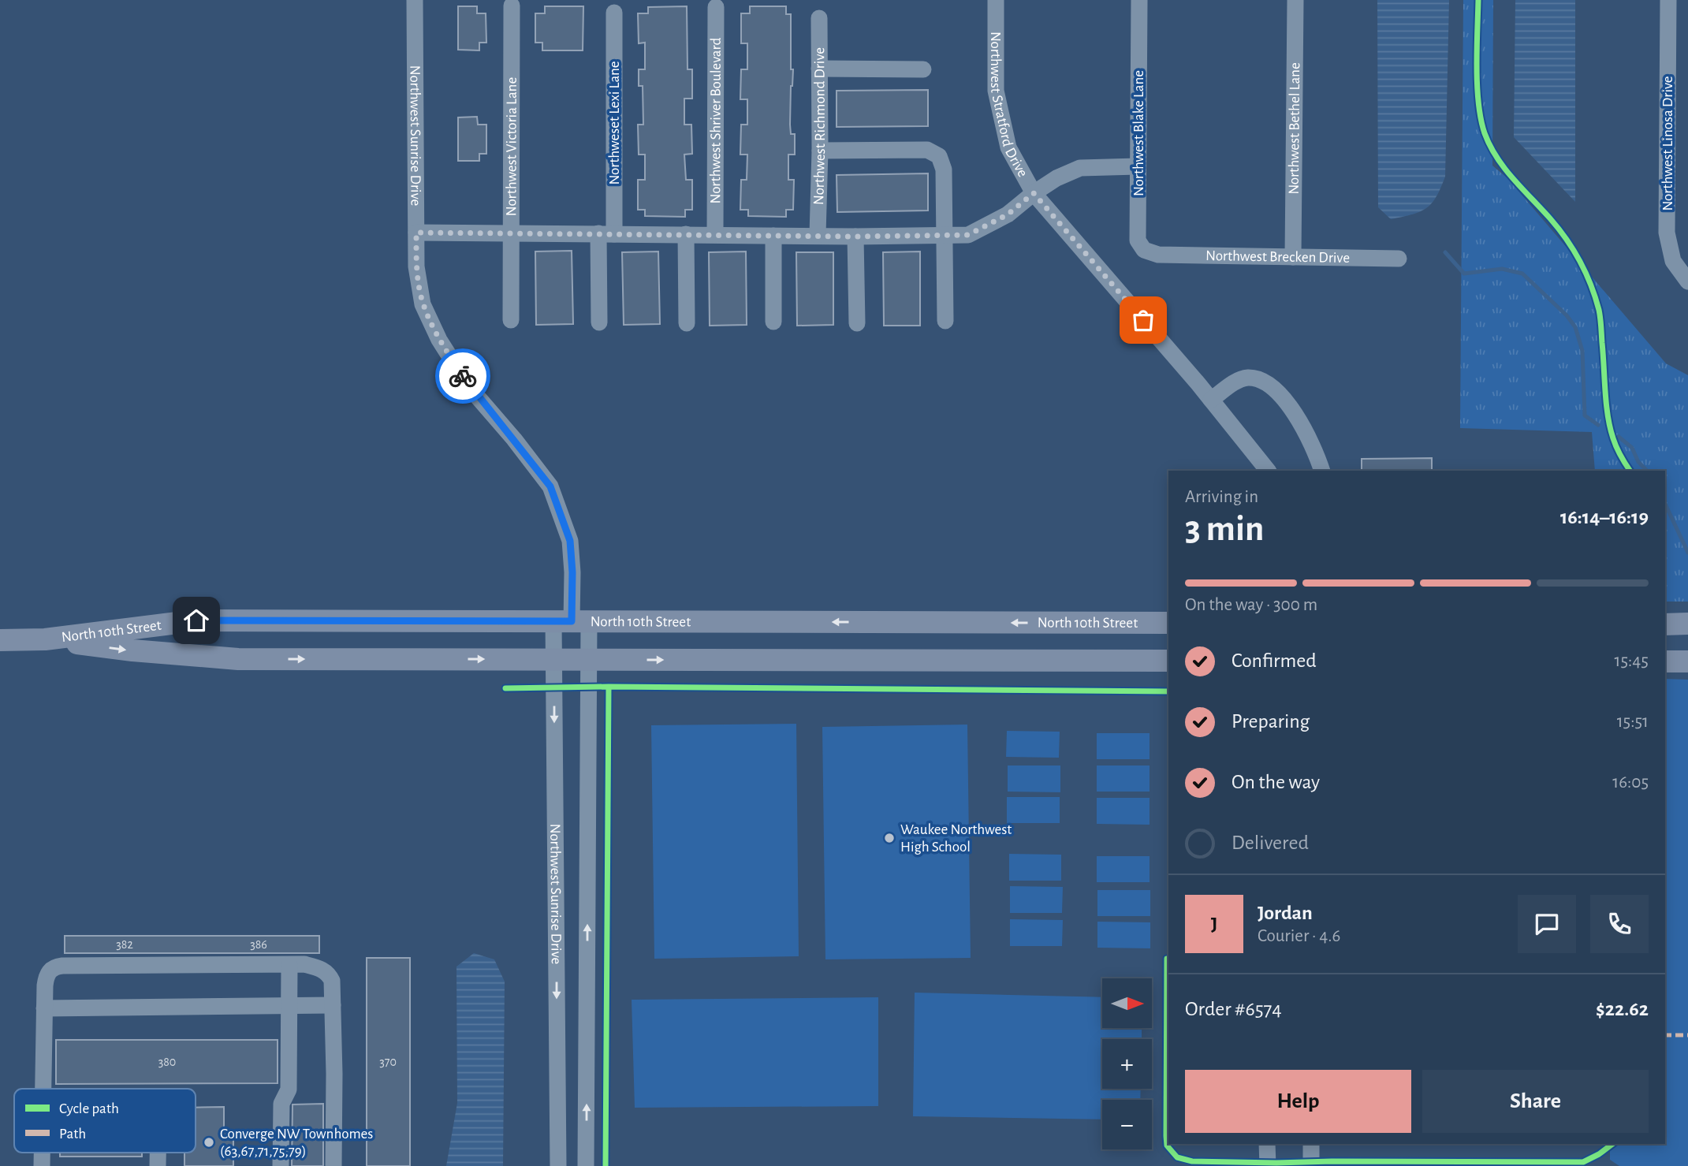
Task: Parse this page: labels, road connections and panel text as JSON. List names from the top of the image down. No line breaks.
{"streets":{"main road":["North 10th Street"],"street":["Northwest Stratford Drive","Northwest Shriver Boulevard","Northweset Lexi Lane","Northwest Richmond Drive","Northwest Bethel Lane","Northwest Blake Lane","Northwest Sunrise Drive","Northwest Linosa Drive","Northwest Victoria Lane","Northwest Brecken Drive"]},"crossings":[["Northwest Bethel Lane","Northwest Brecken Drive"],["Northwest Blake Lane","Northwest Brecken Drive"],["Northwest Sunrise Drive","North 10th Street"]],"places":["Waukee Northwest High School","Converge NW Townhomes (63,67,71,75,79)"],"house_numbers":["382","386","380","370"],"legend":["Cycle path","Path"],"north":"right","page":{"heading":["3 min","Arriving in","16:14–16:19"],"panel":["Jordan","Courier · 4.6","Order #6574","$22.62"],"bar":"On the way · 300 m","list":[["Confirmed","15:45"],["Preparing","15:51"],["On the way","16:05"],"Delivered"],"round":"J","map_buttons":["+","−"],"buttons":["Help","Share"]}}
